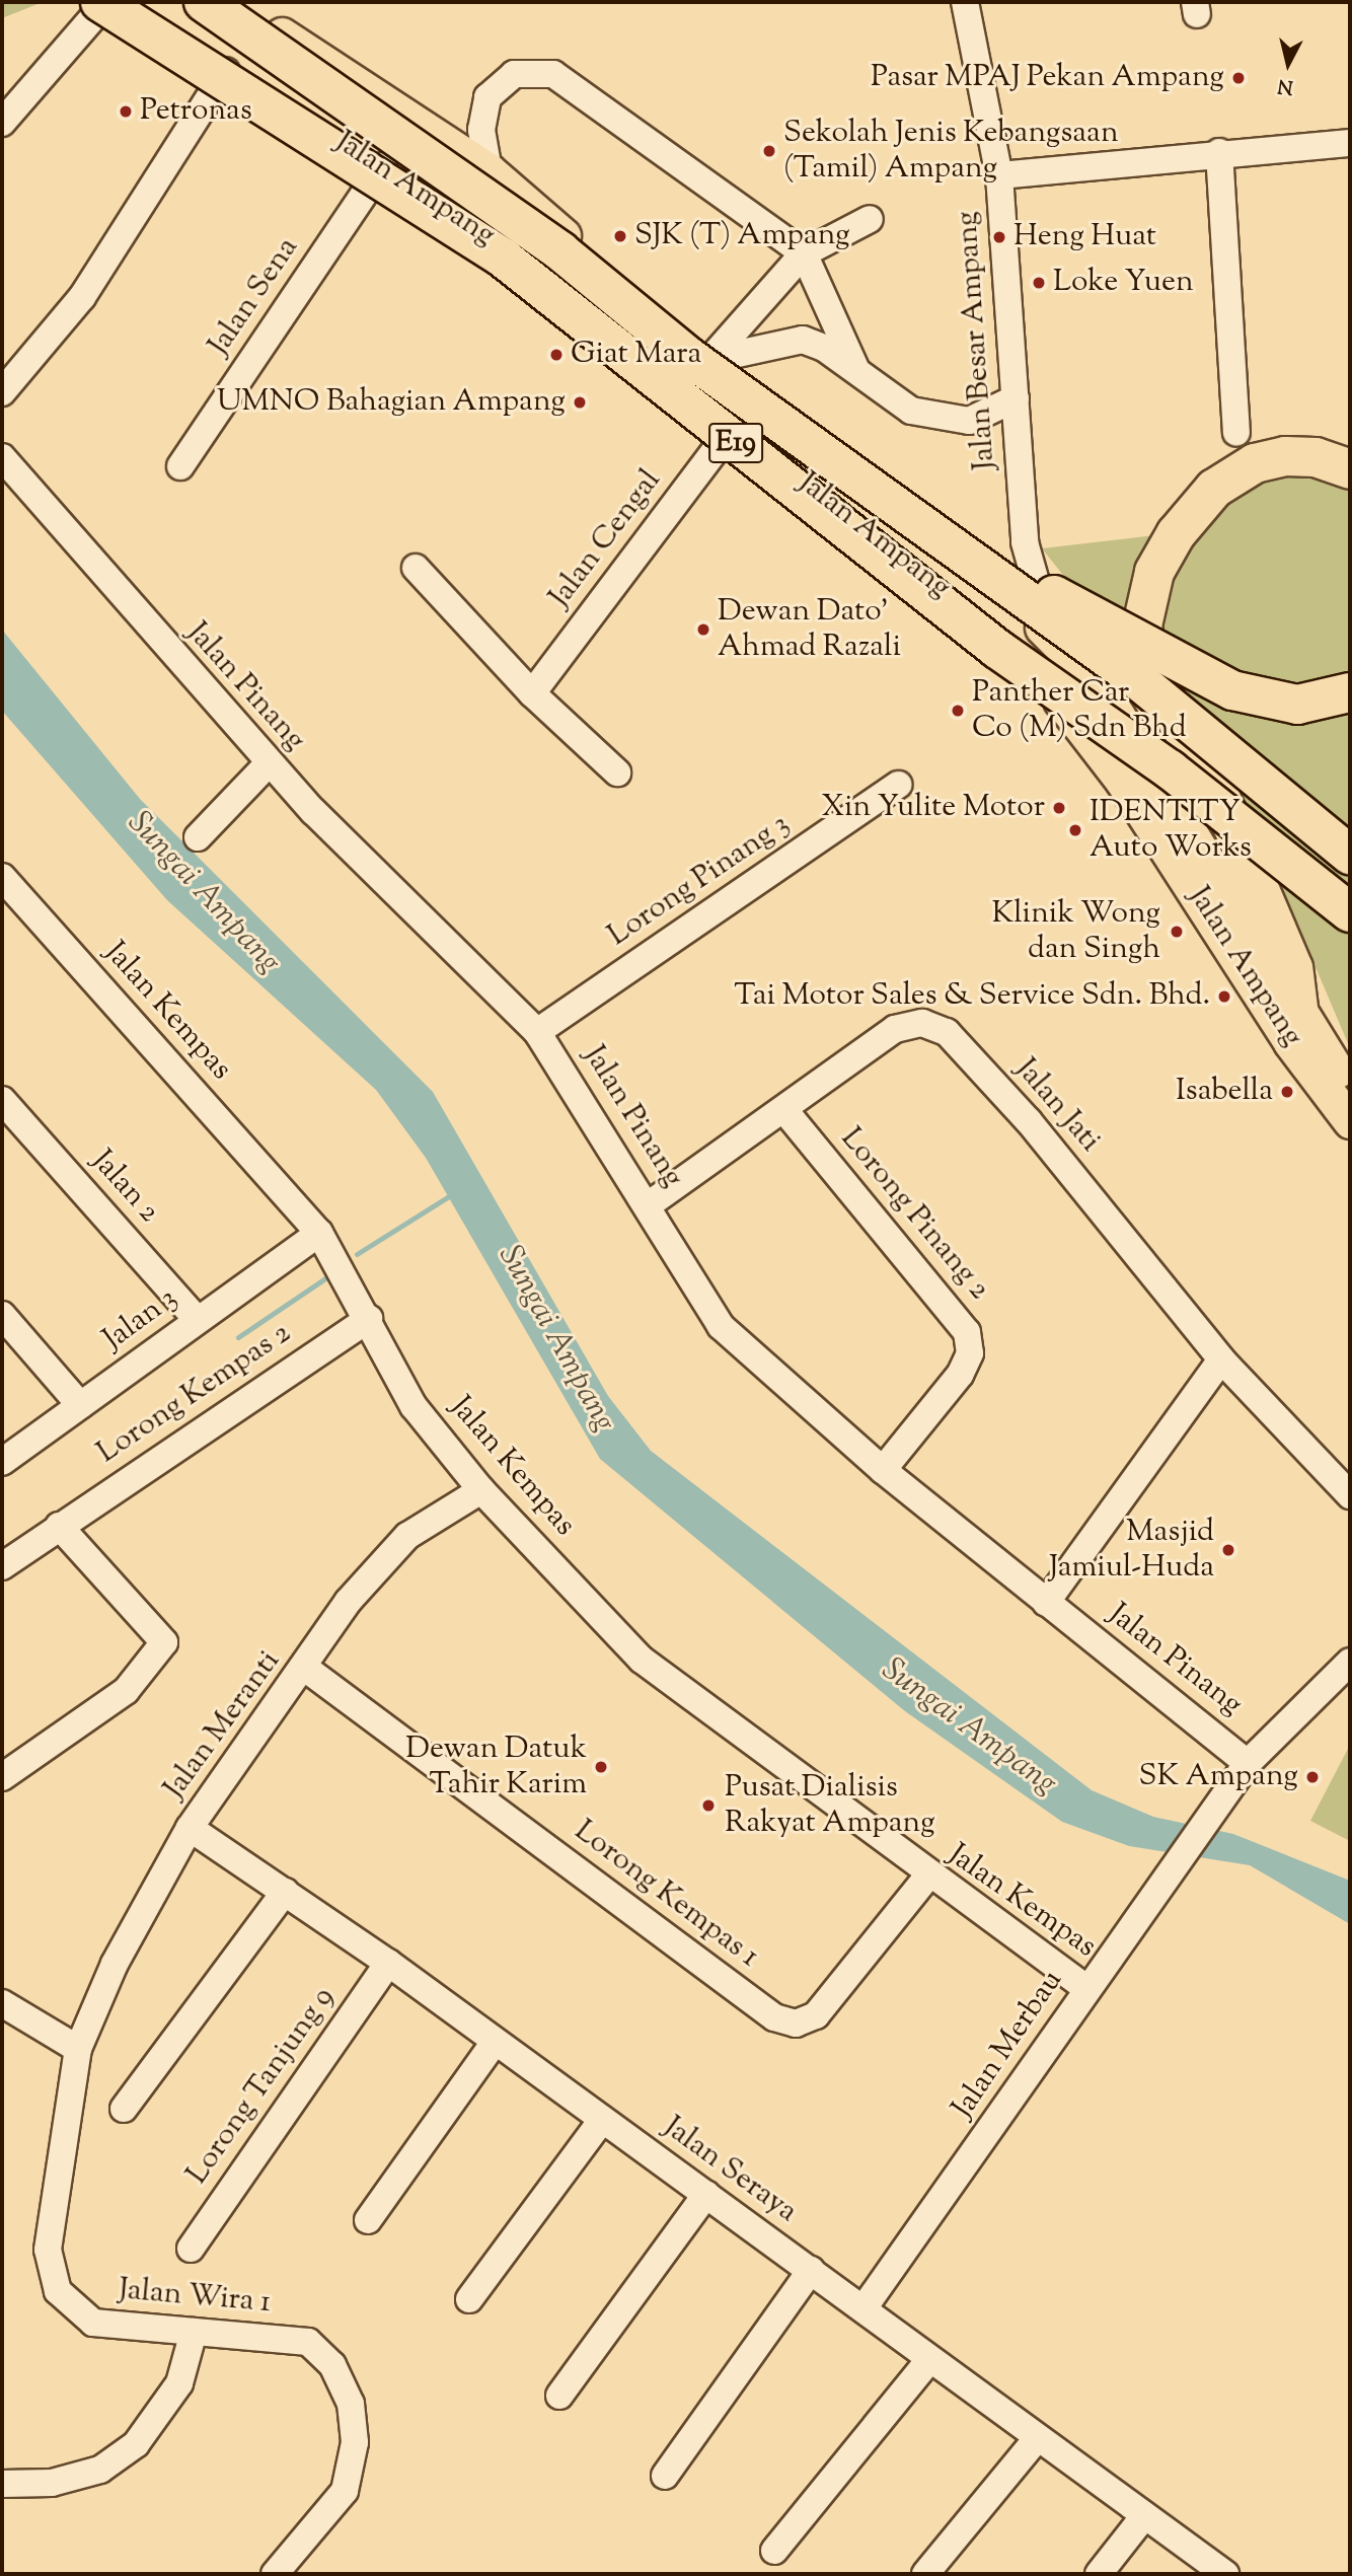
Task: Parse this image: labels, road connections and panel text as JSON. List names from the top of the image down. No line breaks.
{"streets":{"highway":["E19"],"main road":["Jalan Ampang"],"street":["Jalan Sena","Jalan Besar Ampang","Jalan Cengal","Jalan Pinang","Lorong Pinang 3","Jalan Kempas","Jalan Jati","Jalan 2","Lorong Pinang 2","Jalan 3","Lorong Kempas 2","Jalan Meranti","Lorong Kempas 1","Jalan Merbau","Lorong Tanjung 9","Jalan Seraya","Jalan Wira 1"]},"crossings":[["Jalan Ampang","Jalan Sena"],["Jalan Ampang","Jalan Besar Ampang"],["Jalan Ampang","Jalan Cengal"],["Jalan Pinang","Lorong Pinang 3"],["Jalan Pinang","Jalan Jati"],["Jalan Pinang","Lorong Pinang 2"],["Jalan Pinang","Jalan Merbau"],["Jalan Kempas","Jalan 3"],["Jalan Kempas","Lorong Kempas 2"],["Jalan Kempas","Jalan Meranti"],["Jalan Kempas","Lorong Kempas 1"],["Jalan Kempas","Jalan Merbau"],["Jalan Jati","Lorong Pinang 2"],["Jalan 2","Jalan 3"],["Jalan Meranti","Lorong Kempas 1"],["Jalan Meranti","Jalan Seraya"],["Jalan Meranti","Jalan Wira 1"],["Jalan Merbau","Jalan Seraya"],["Lorong Tanjung 9","Jalan Seraya"]],"water":["Sungai Ampang"],"places":["Pasar MPAJ Pekan Ampang","Petronas","Sekolah Jenis Kebangsaan (Tamil) Ampang","SJK (T) Ampang","Heng Huat","Loke Yuen","Giat Mara","UMNO Bahagian Ampang","Dewan Dato' Ahmad Razali","Panther Car Co (M) Sdn Bhd","Xin Yulite Motor","IDENTITY Auto Works","Klinik Wong dan Singh","Tai Motor Sales & Service Sdn. Bhd.","Isabella","Masjid Jamiul-Huda","Dewan Datuk Tahir Karim","SK Ampang","Pusat Dialisis Rakyat Ampang"],"north":"bottom"}
